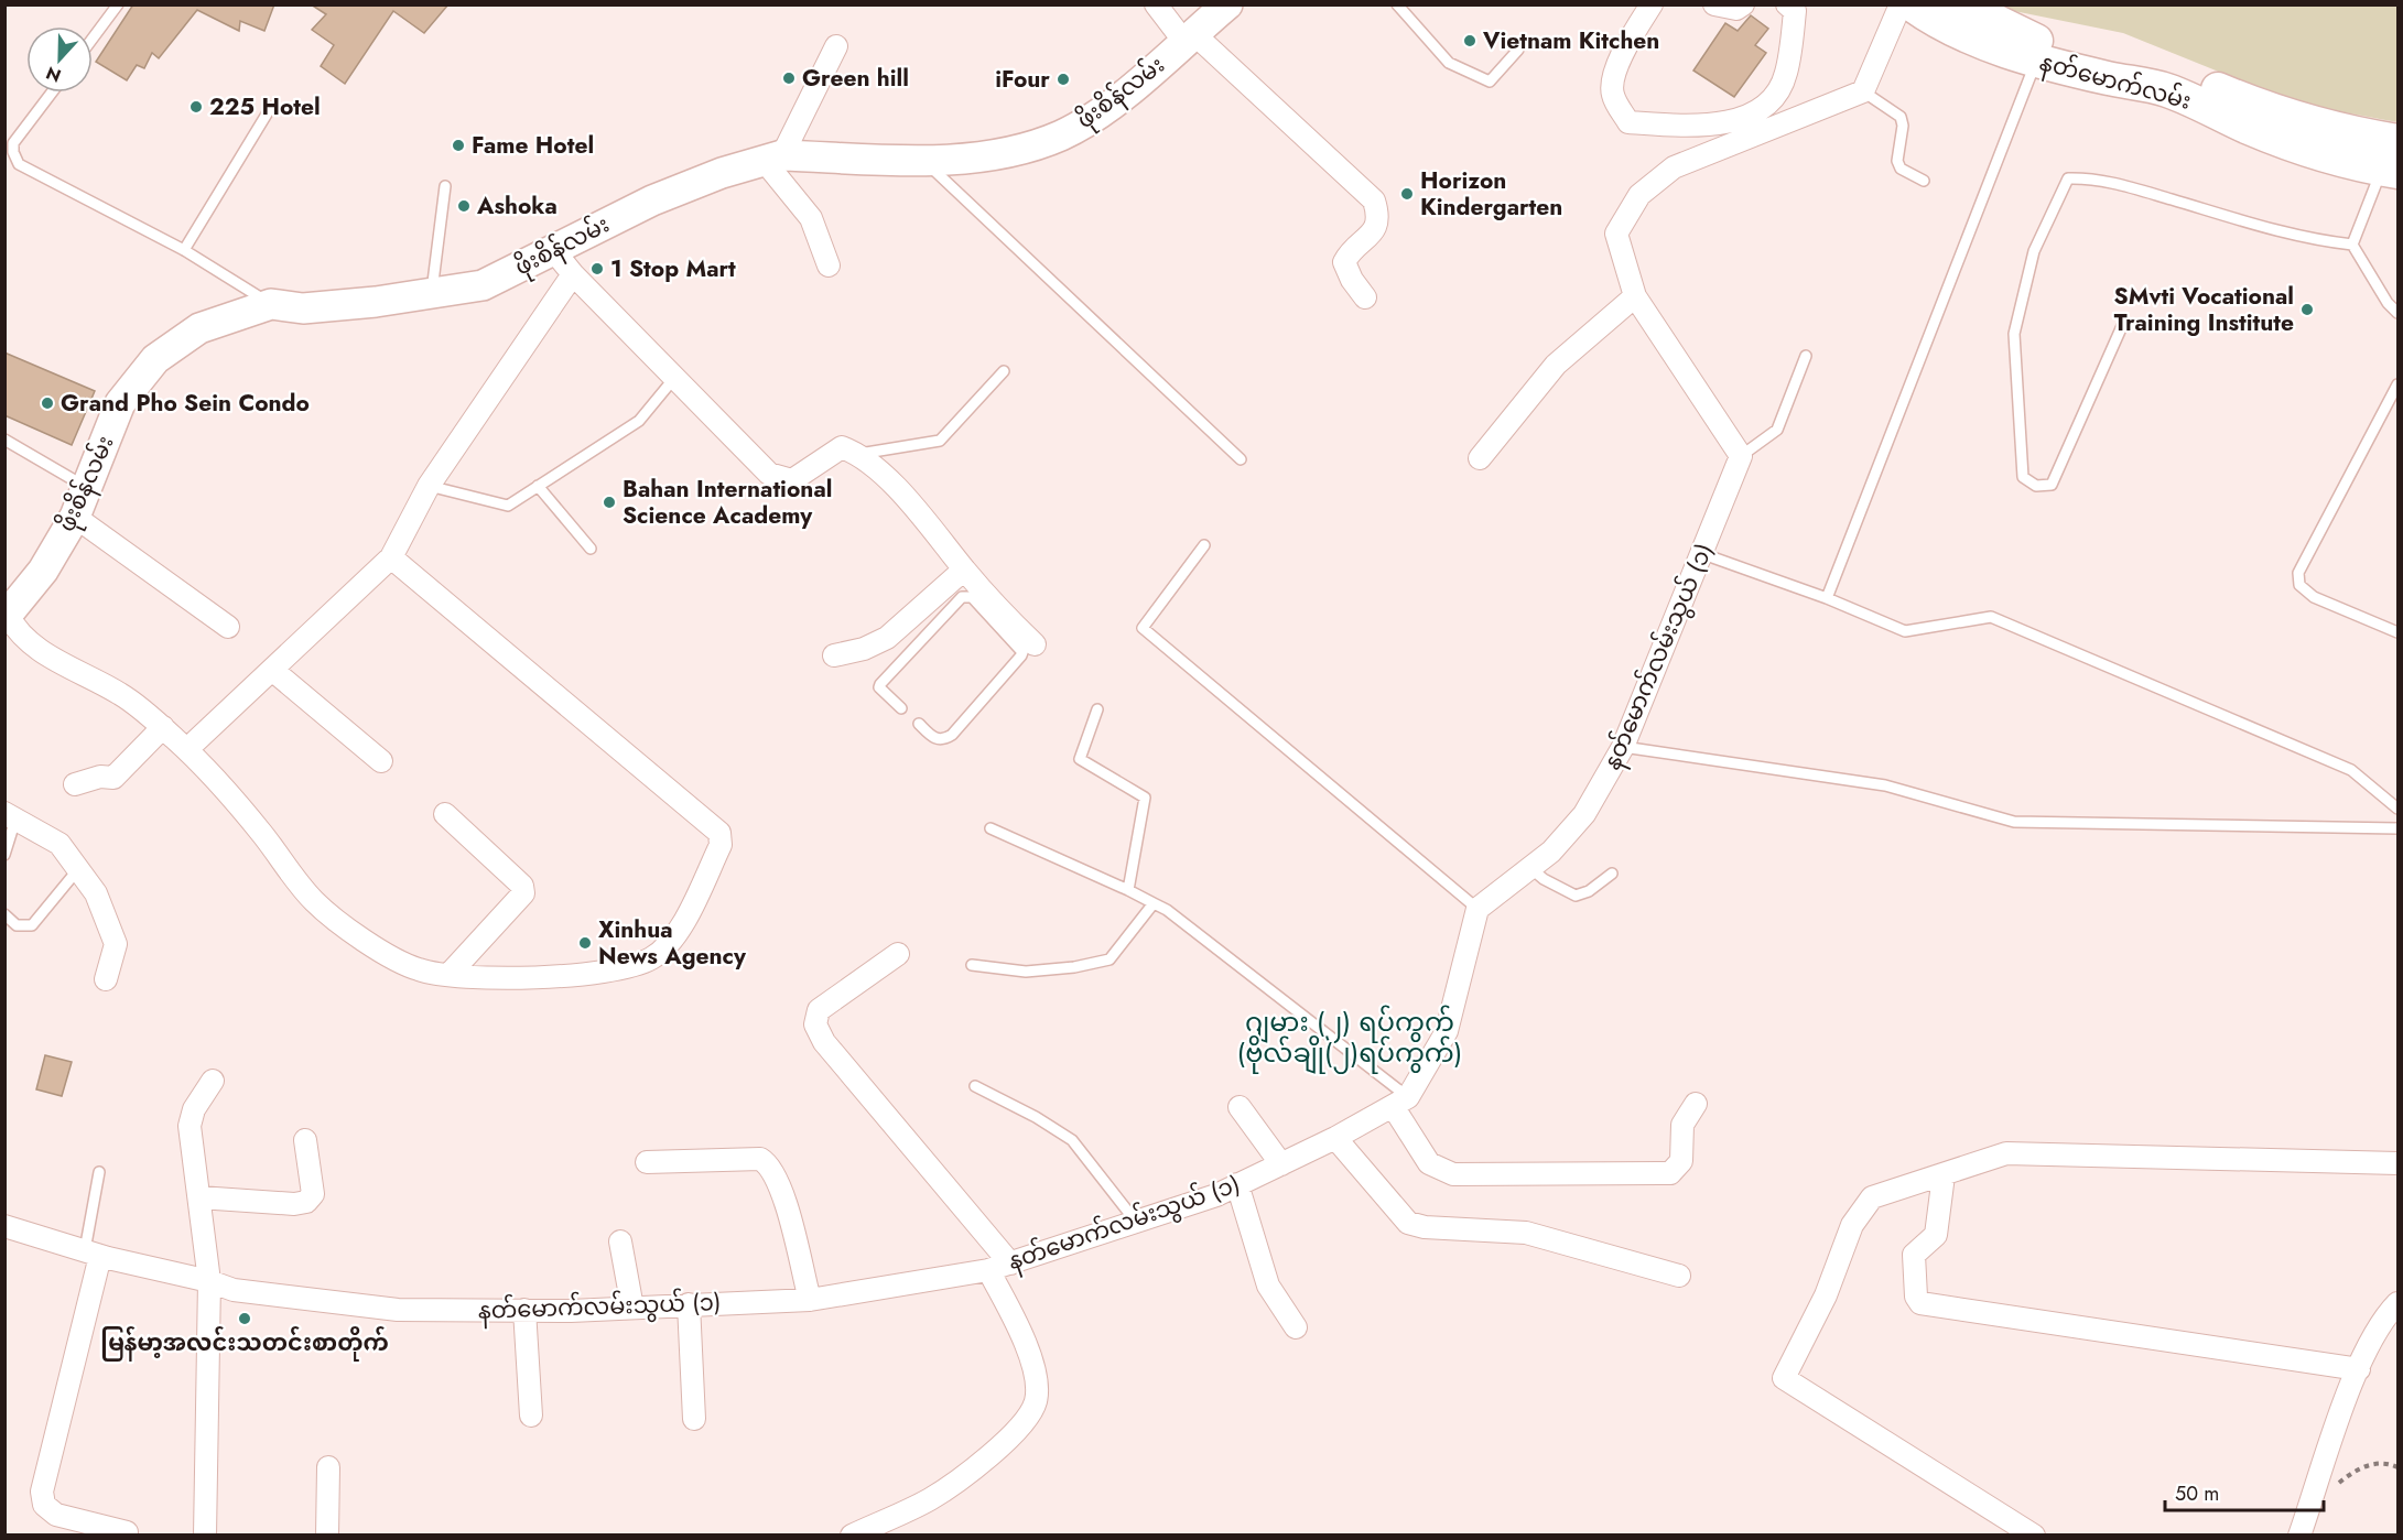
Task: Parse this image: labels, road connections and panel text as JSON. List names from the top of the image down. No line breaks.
{"streets":{"main road":["နတ်မောက်လမ်း","ဖိုးစိန်လမ်း"],"street":["နတ်မောက်လမ်းသွယ် (၁)"]},"districts":["ဂျမား (၂) ရပ်ကွက် (ဗိုလ်ချို(၂)ရပ်ကွက်)"],"places":["Vietnam Kitchen","Green hill","iFour","225 Hotel","Fame Hotel","Horizon Kindergarten","Ashoka","1 Stop Mart","SMvti Vocational Training Institute","Grand Pho Sein Condo","Bahan International Science Academy","Xinhua News Agency","မြန်မာ့အလင်းသတင်းစာတိုက်"],"scale_bar":"50 m","north":"bottom"}
